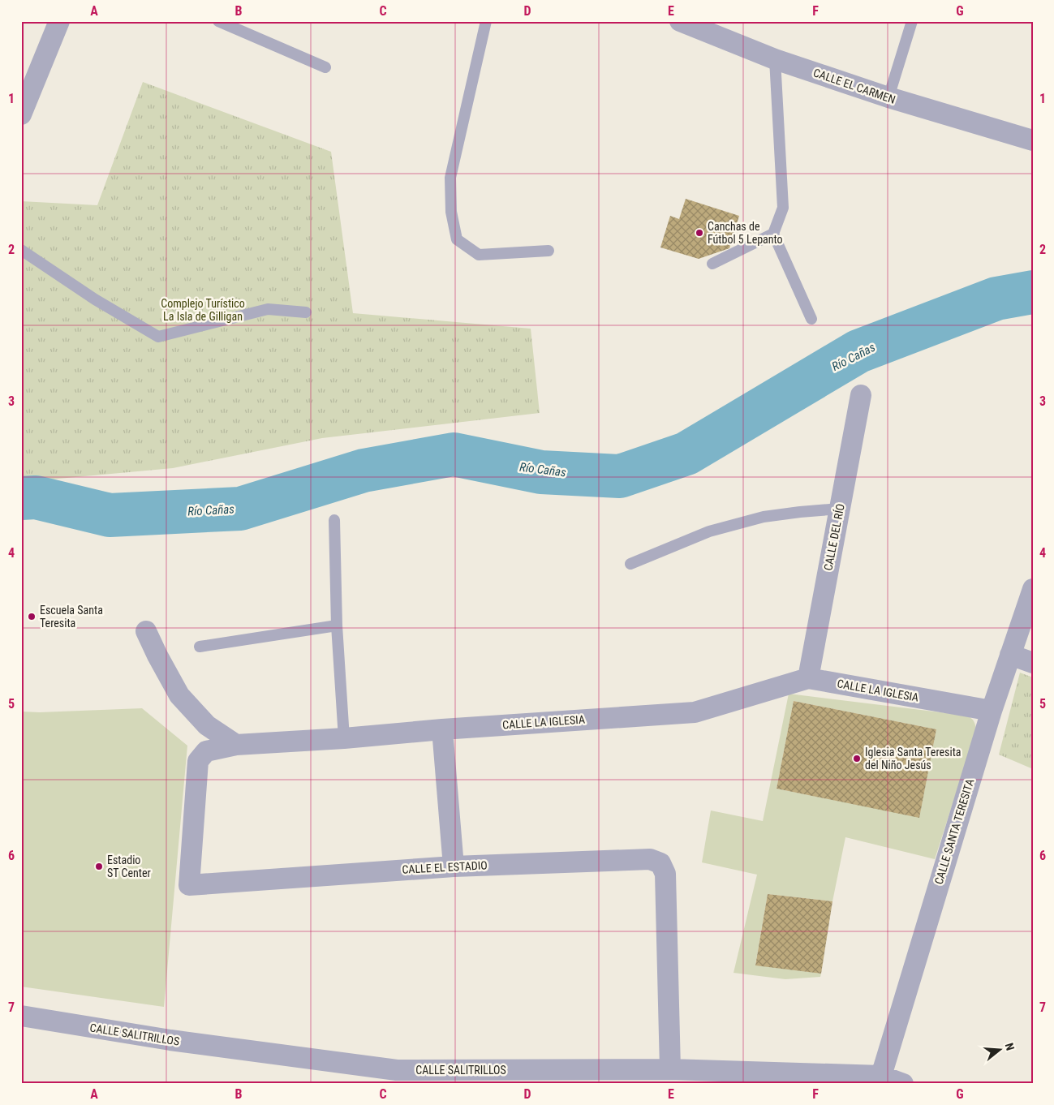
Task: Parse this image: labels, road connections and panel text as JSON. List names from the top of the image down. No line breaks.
{"streets":{"street":["CALLE EL CARMEN","CALLE DEL RÍO","CALLE LA IGLESIA","CALLE SANTA TERESITA","CALLE EL ESTADIO","CALLE SALITRILLOS"]},"crossings":[["CALLE DEL RÍO","CALLE LA IGLESIA"],["CALLE LA IGLESIA","CALLE SANTA TERESITA"],["CALLE LA IGLESIA","CALLE EL ESTADIO"],["CALLE SANTA TERESITA","CALLE SALITRILLOS"],["CALLE EL ESTADIO","CALLE SALITRILLOS"]],"water":["Río Cañas"],"parks":["Complejo Turístico La Isla de Gilligan"],"places":["Canchas de Fútbol 5 Lepanto","Escuela Santa Teresita","Iglesia Santa Teresita del Niño Jesús","Estadio ST Center"],"north":"right","grid":{"columns":["A","B","C","D","E","F","G"],"rows":["1","2","3","4","5","6","7"]}}
